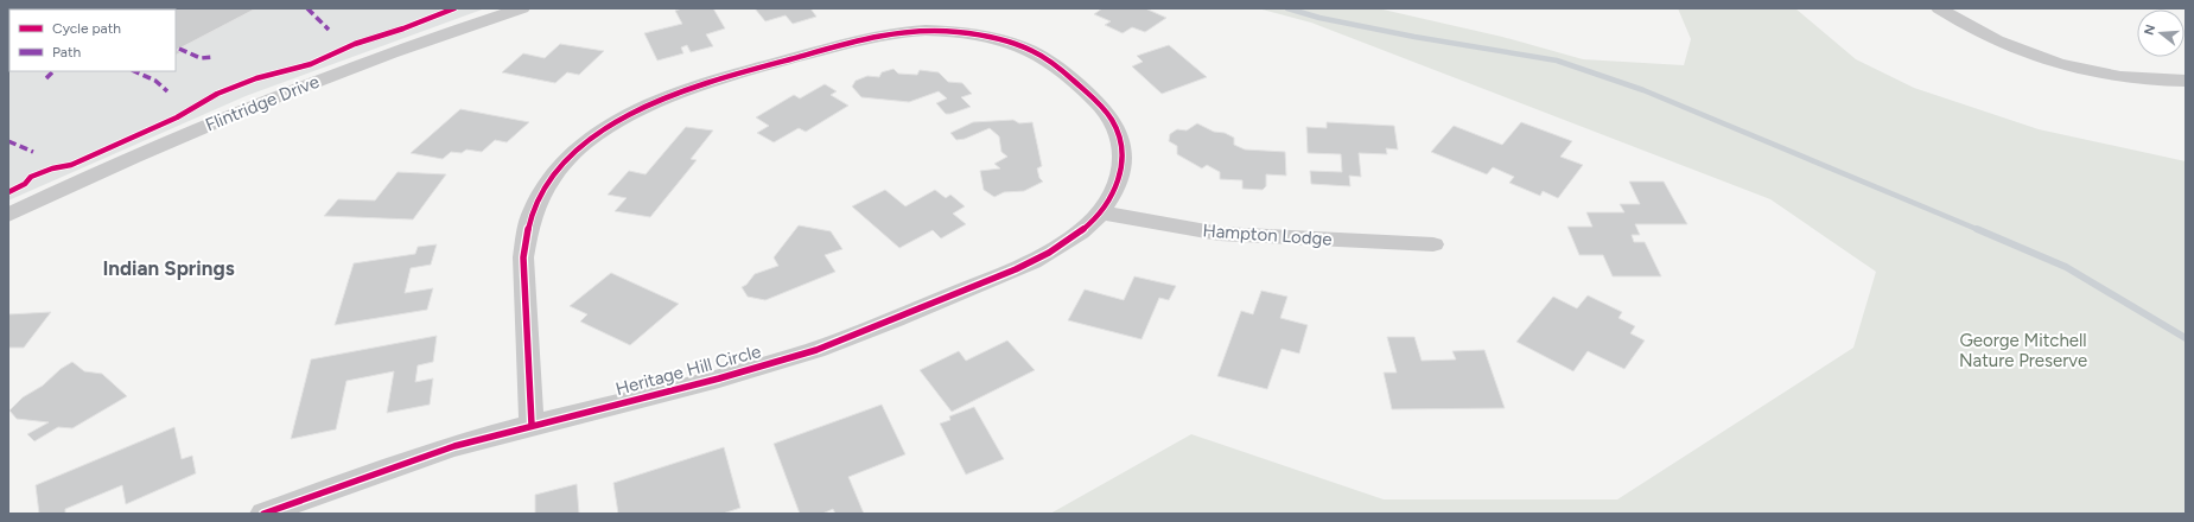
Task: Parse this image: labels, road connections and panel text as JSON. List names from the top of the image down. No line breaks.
{"streets":{"street":["Flintridge Drive","Hampton Lodge","Heritage Hill Circle"]},"crossings":[["Hampton Lodge","Heritage Hill Circle"]],"districts":["Indian Springs"],"parks":["George Mitchell Nature Preserve"],"legend":["Cycle path","Path"],"north":"left"}
